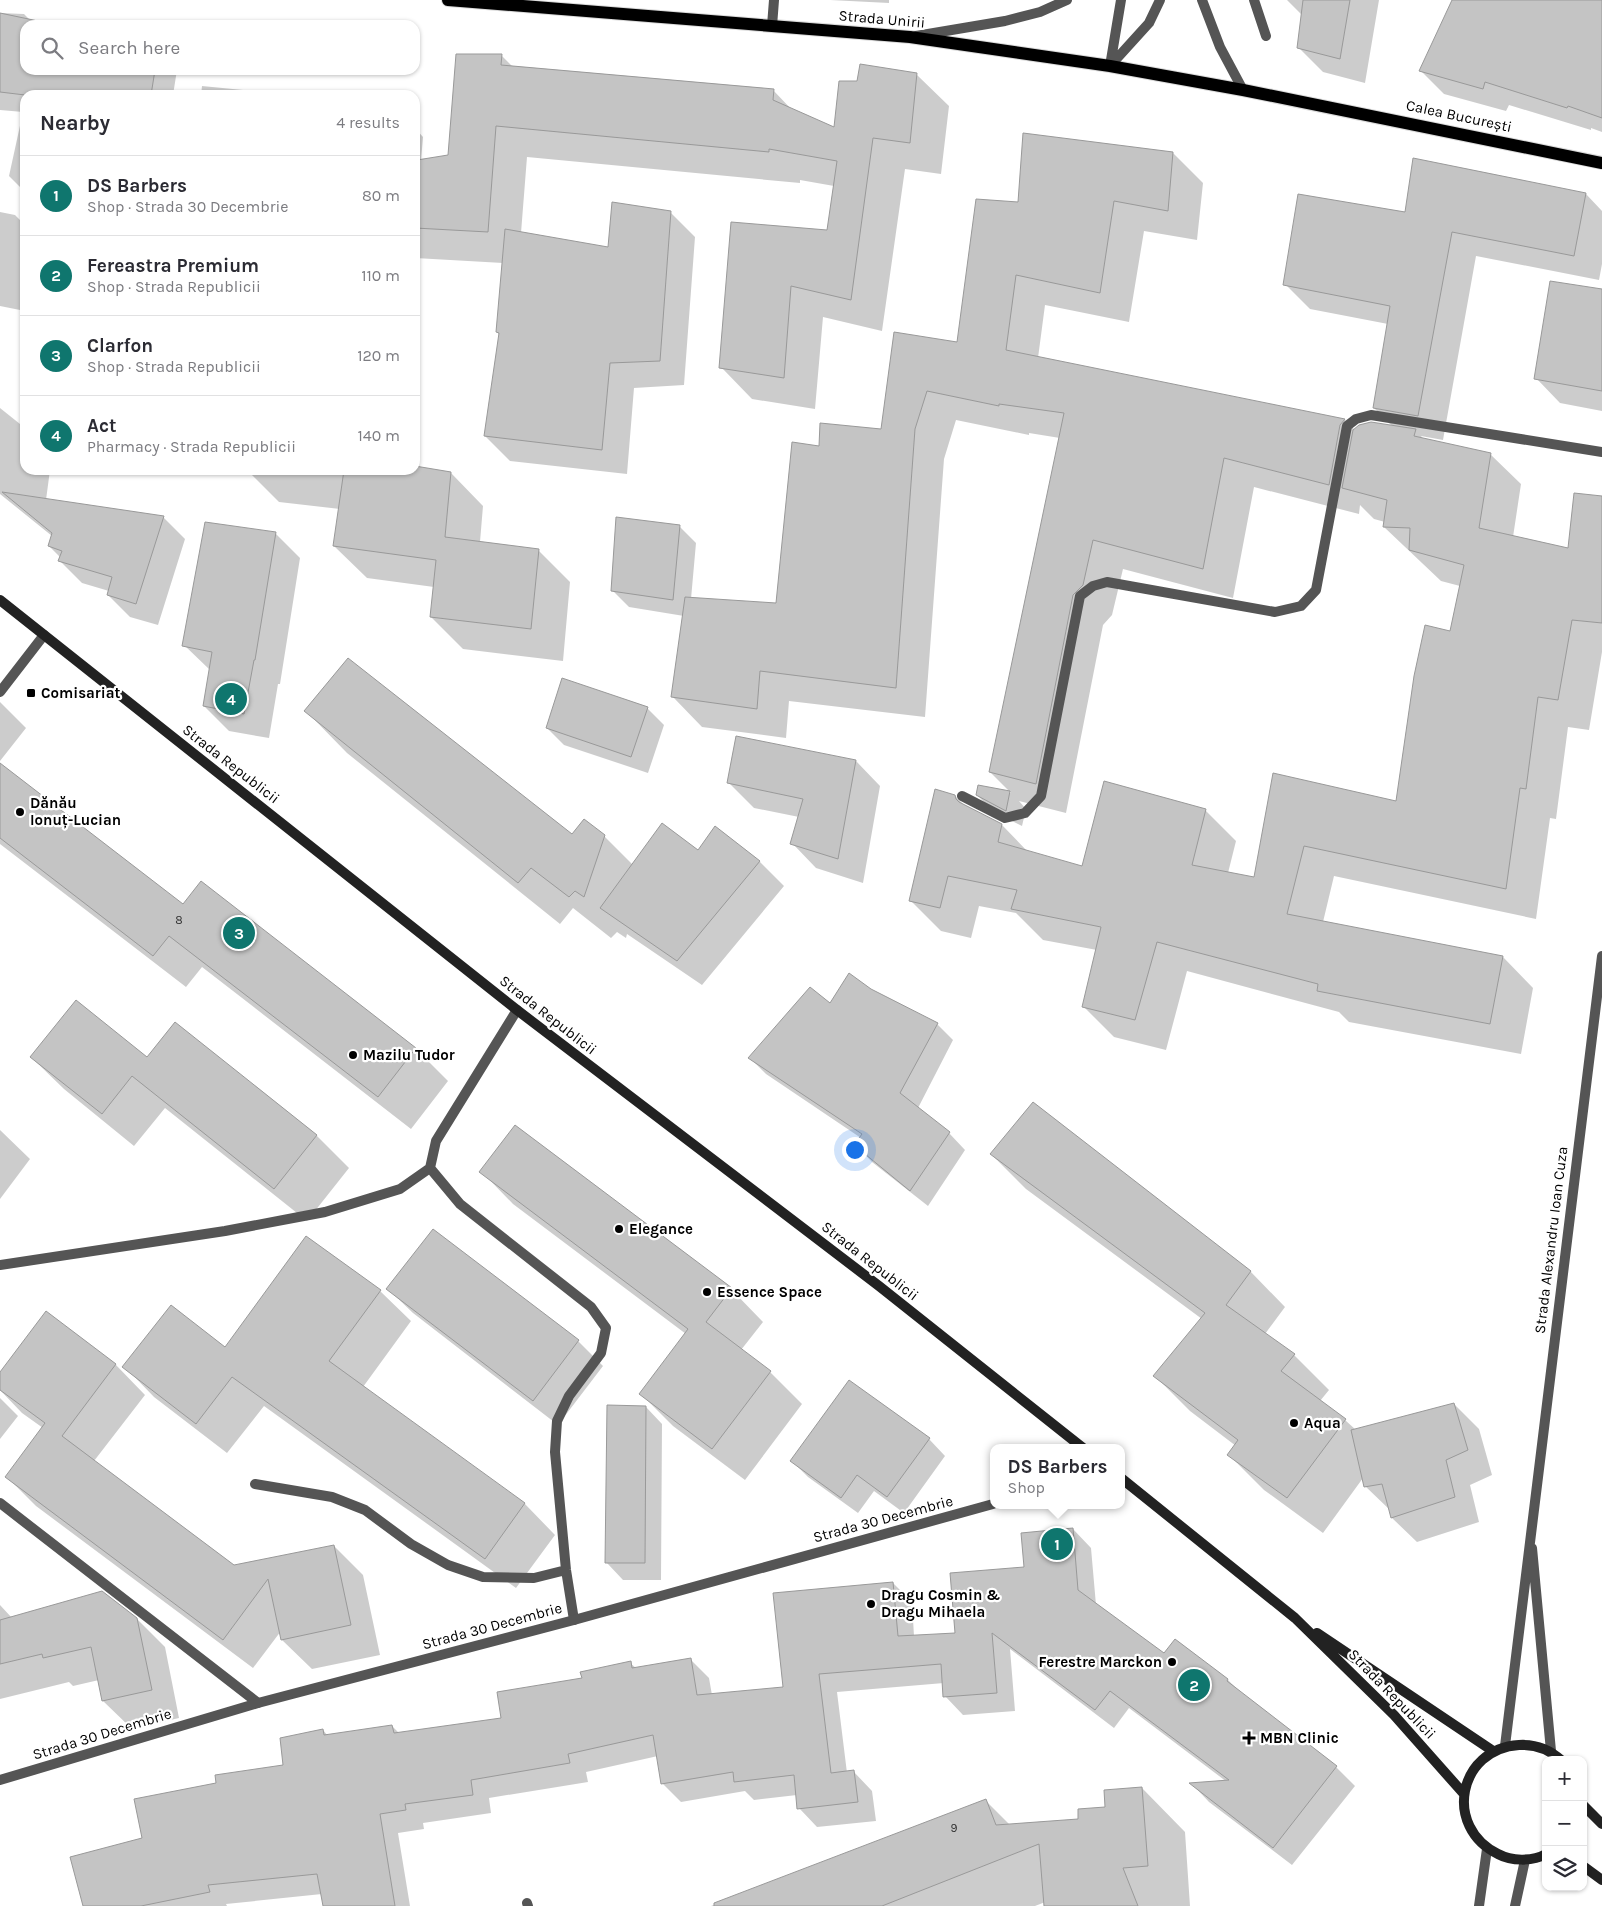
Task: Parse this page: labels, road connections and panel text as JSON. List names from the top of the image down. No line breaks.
{"streets":{"main road":["Strada Unirii","Calea București","Strada Republicii"],"street":["Strada Alexandru Ioan Cuza","Strada 30 Decembrie"]},"crossings":[["Strada Unirii","Calea București"]],"places":{"transit":["Comisariat"],"other":["Dănău Ionuț-Lucian","Mazilu Tudor","Elegance","Essence Space","Aqua","Dragu Cosmin & Dragu Mihaela","Ferestre Marckon"],"health":["MBN Clinic"]},"house_numbers":["8","9"],"page":{"search":"Search here","heading":["Nearby","4 results"],"list":[{"mark":"1","name":"DS Barbers","note":"Shop · Strada 30 Decembrie","value":"80 m"},{"mark":"2","name":"Fereastra Premium","note":"Shop · Strada Republicii","value":"110 m"},{"mark":"3","name":"Clarfon","note":"Shop · Strada Republicii","value":"120 m"},{"mark":"4","name":"Act","note":"Pharmacy · Strada Republicii","value":"140 m"}],"pins":["4","3","1","2"],"popup":["DS Barbers","Shop"],"map_buttons":["+","−"]}}
